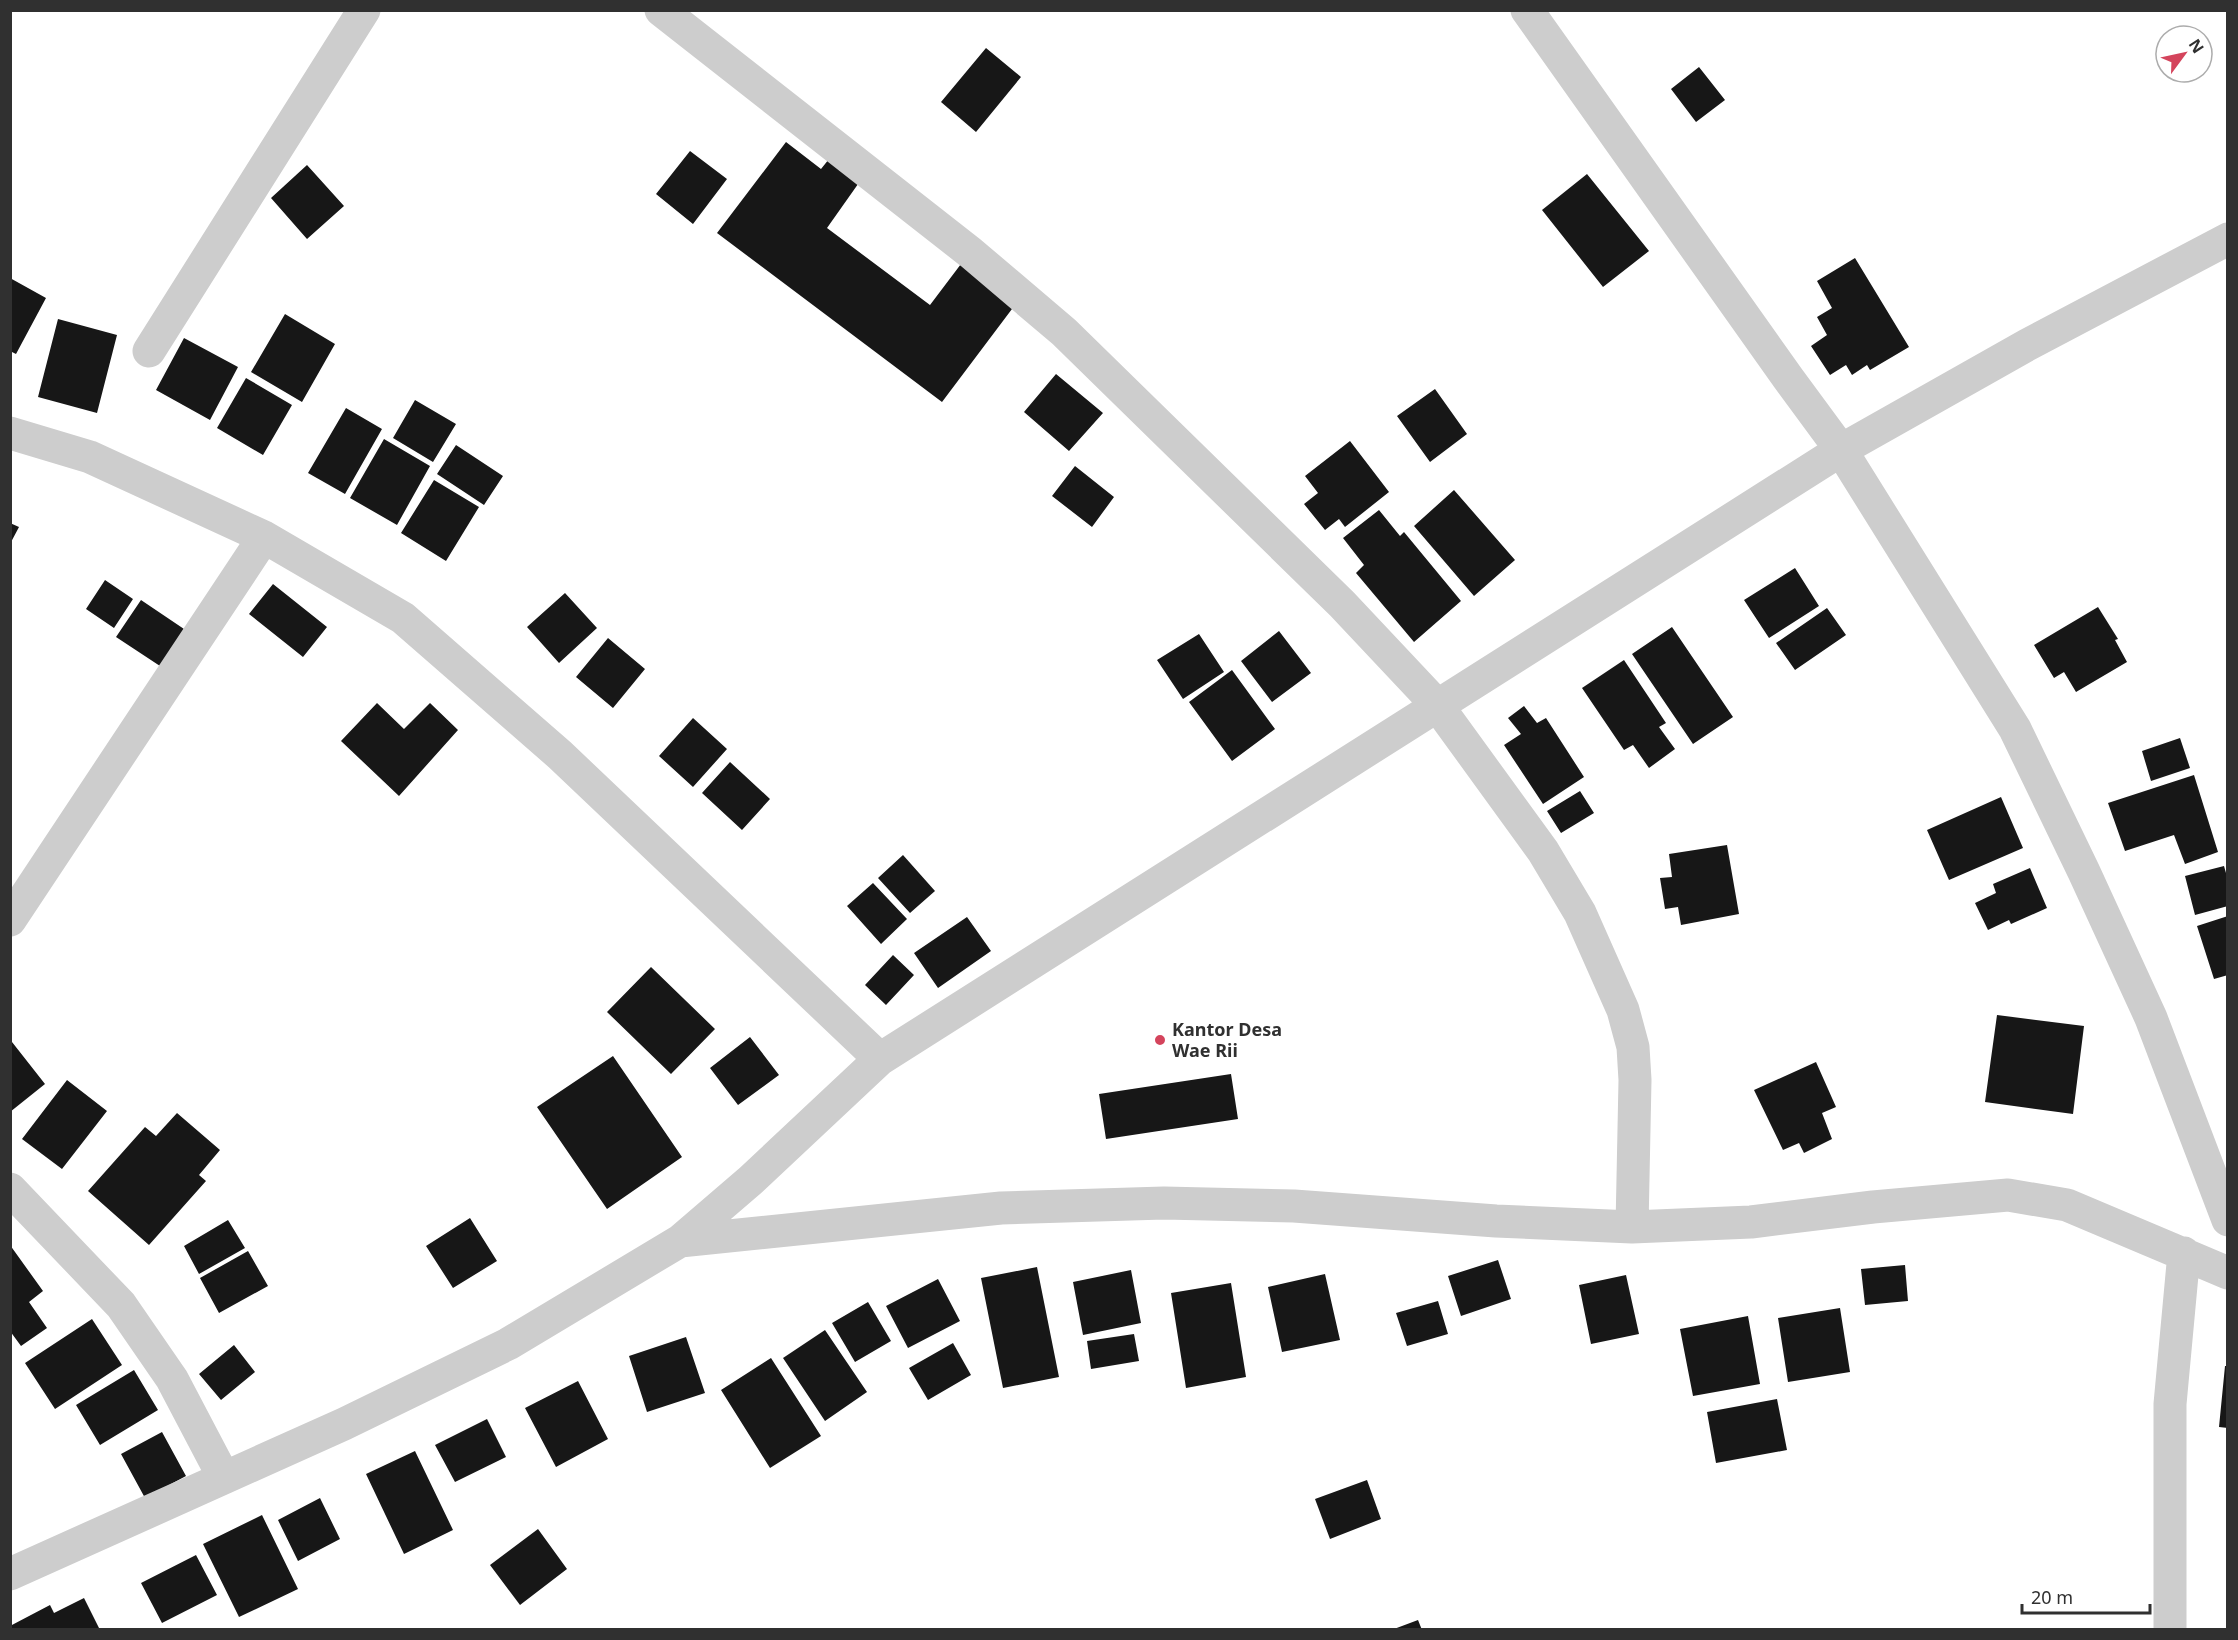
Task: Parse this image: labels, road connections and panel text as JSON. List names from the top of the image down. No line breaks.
{"places":["Kantor Desa Wae Rii"],"scale_bar":"20 m","north":"top right"}
